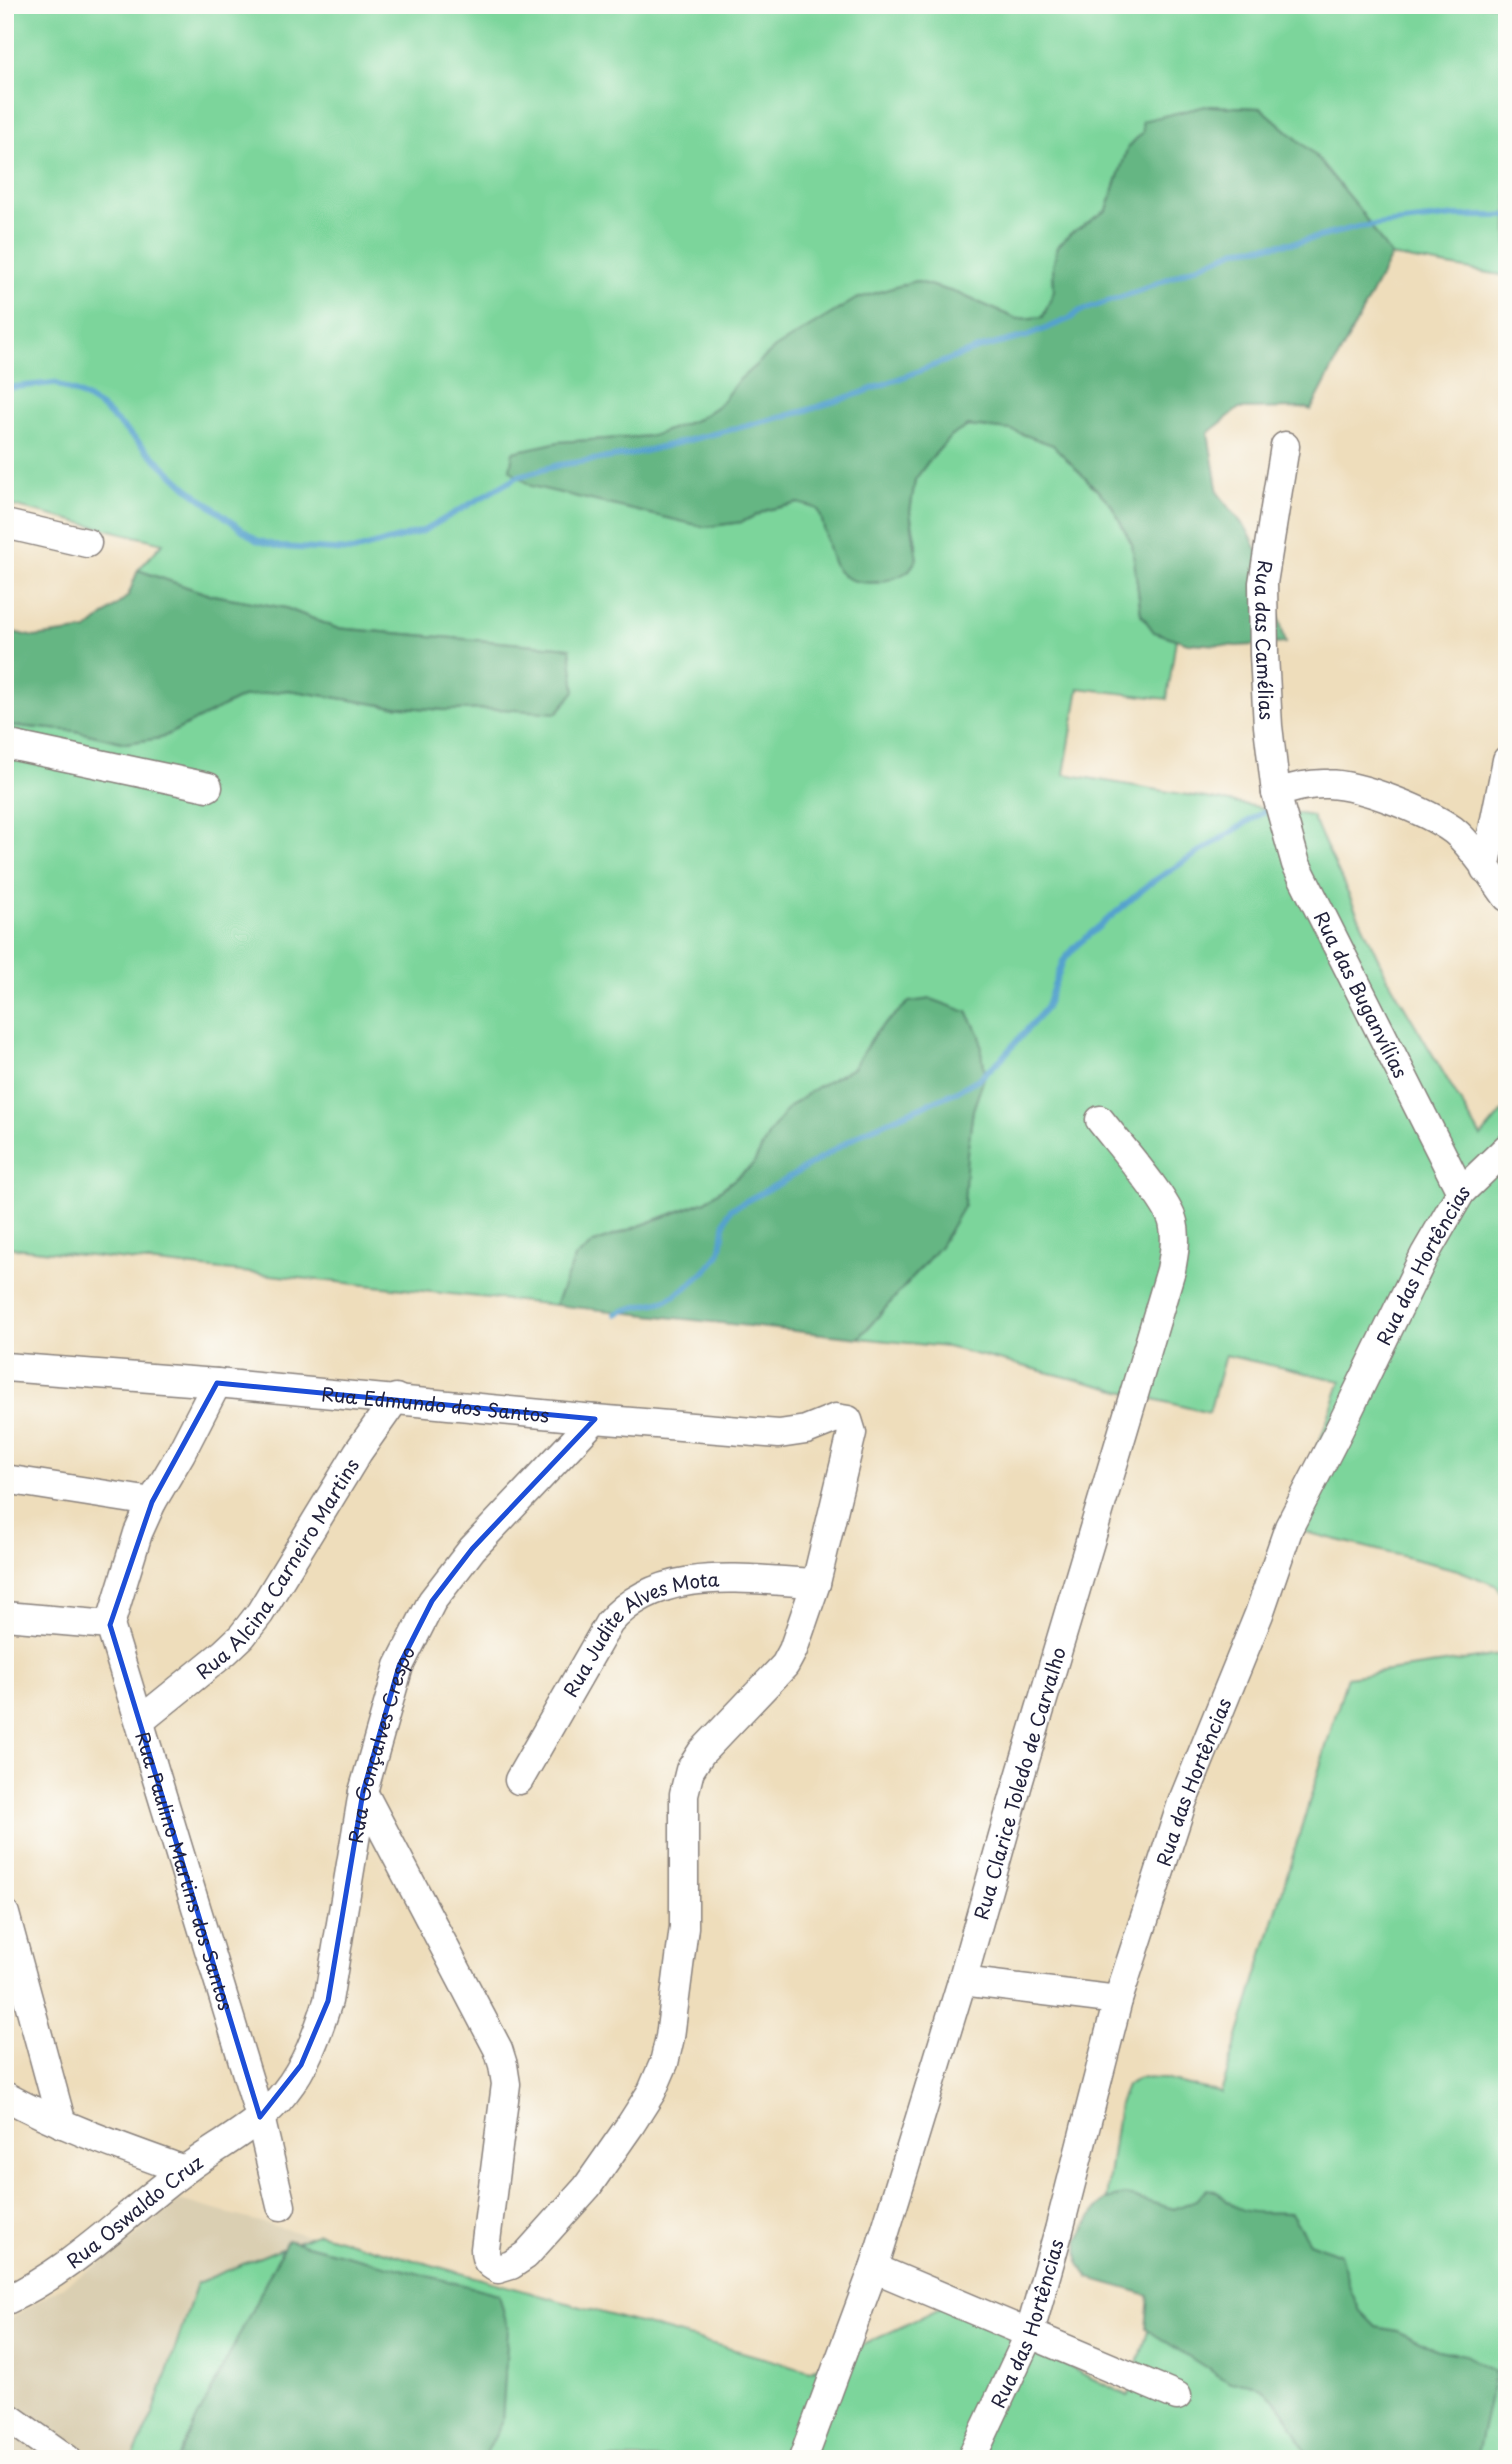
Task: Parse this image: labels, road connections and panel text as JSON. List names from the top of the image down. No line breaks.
{"streets":{"street":["Rua das Camélias","Rua das Buganvílias","Rua das Hortências","Rua Edmundo dos Santos","Rua Alcina Carneiro Martins","Rua Judite Alves Mota","Rua Gonçalves Crespo","Rua Clarice Toledo de Carvalho","Rua Paulino Martins dos Santos","Rua Oswaldo Cruz"]},"crossings":[["Rua das Camélias","Rua das Buganvílias"],["Rua das Buganvílias","Rua das Hortências"],["Rua Edmundo dos Santos","Rua Alcina Carneiro Martins"],["Rua Edmundo dos Santos","Rua Judite Alves Mota"],["Rua Edmundo dos Santos","Rua Gonçalves Crespo"],["Rua Alcina Carneiro Martins","Rua Paulino Martins dos Santos"],["Rua Gonçalves Crespo","Rua Paulino Martins dos Santos"],["Rua Gonçalves Crespo","Rua Oswaldo Cruz"],["Rua Paulino Martins dos Santos","Rua Oswaldo Cruz"]]}
